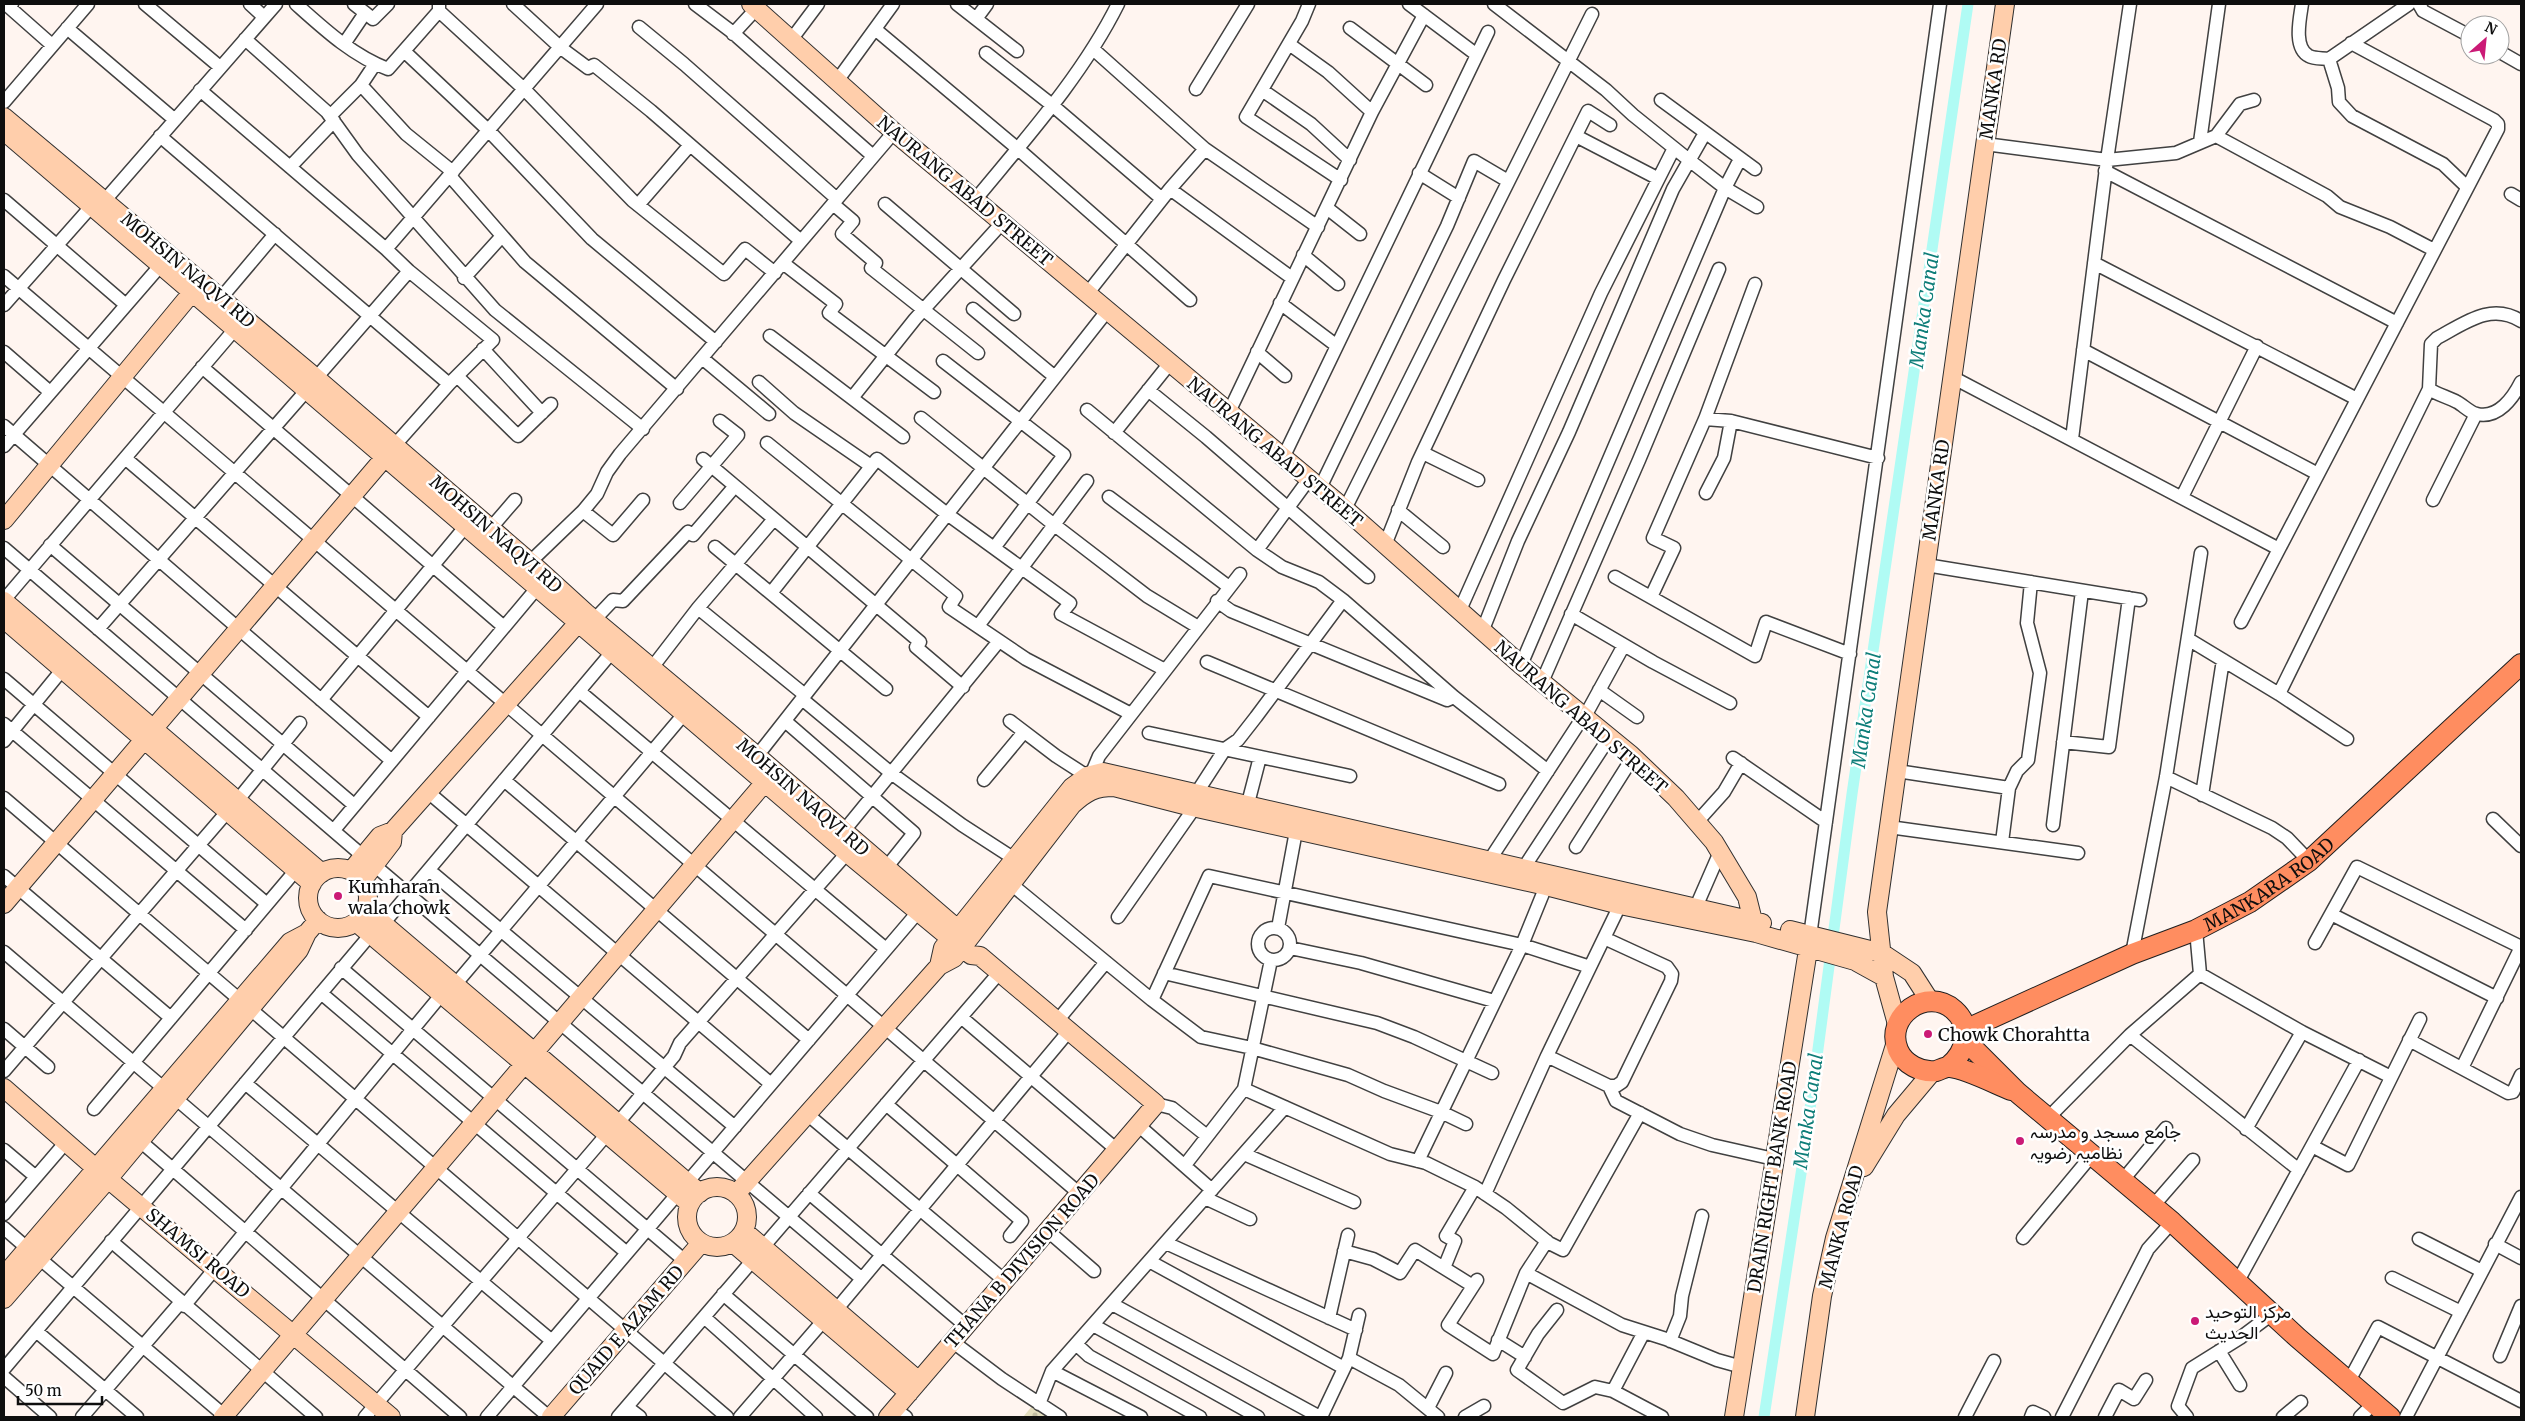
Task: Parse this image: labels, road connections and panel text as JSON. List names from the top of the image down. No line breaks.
{"streets":{"main road":["MANKARA ROAD"],"street":["MANKA RD","NAURANG ABAD STREET","MOHSIN NAQVI RD","DRAIN RIGHT BANK ROAD","MANKA ROAD","SHAMSI ROAD","THANA B DIVISION ROAD","QUAID E AZAM RD"]},"crossings":[["MANKA RD","MANKARA ROAD"],["MANKA RD","MANKA ROAD"],["MOHSIN NAQVI RD","THANA B DIVISION ROAD"],["MANKARA ROAD","MANKA ROAD"]],"water":["Manka Canal"],"places":["Kumharan wala chowk","Chowk Chorahtta","جامع مسجد و مدرسہ نظامیہ رضویہ","مرکز التوحید الحدیث"],"scale_bar":"50 m","north":"top right"}
